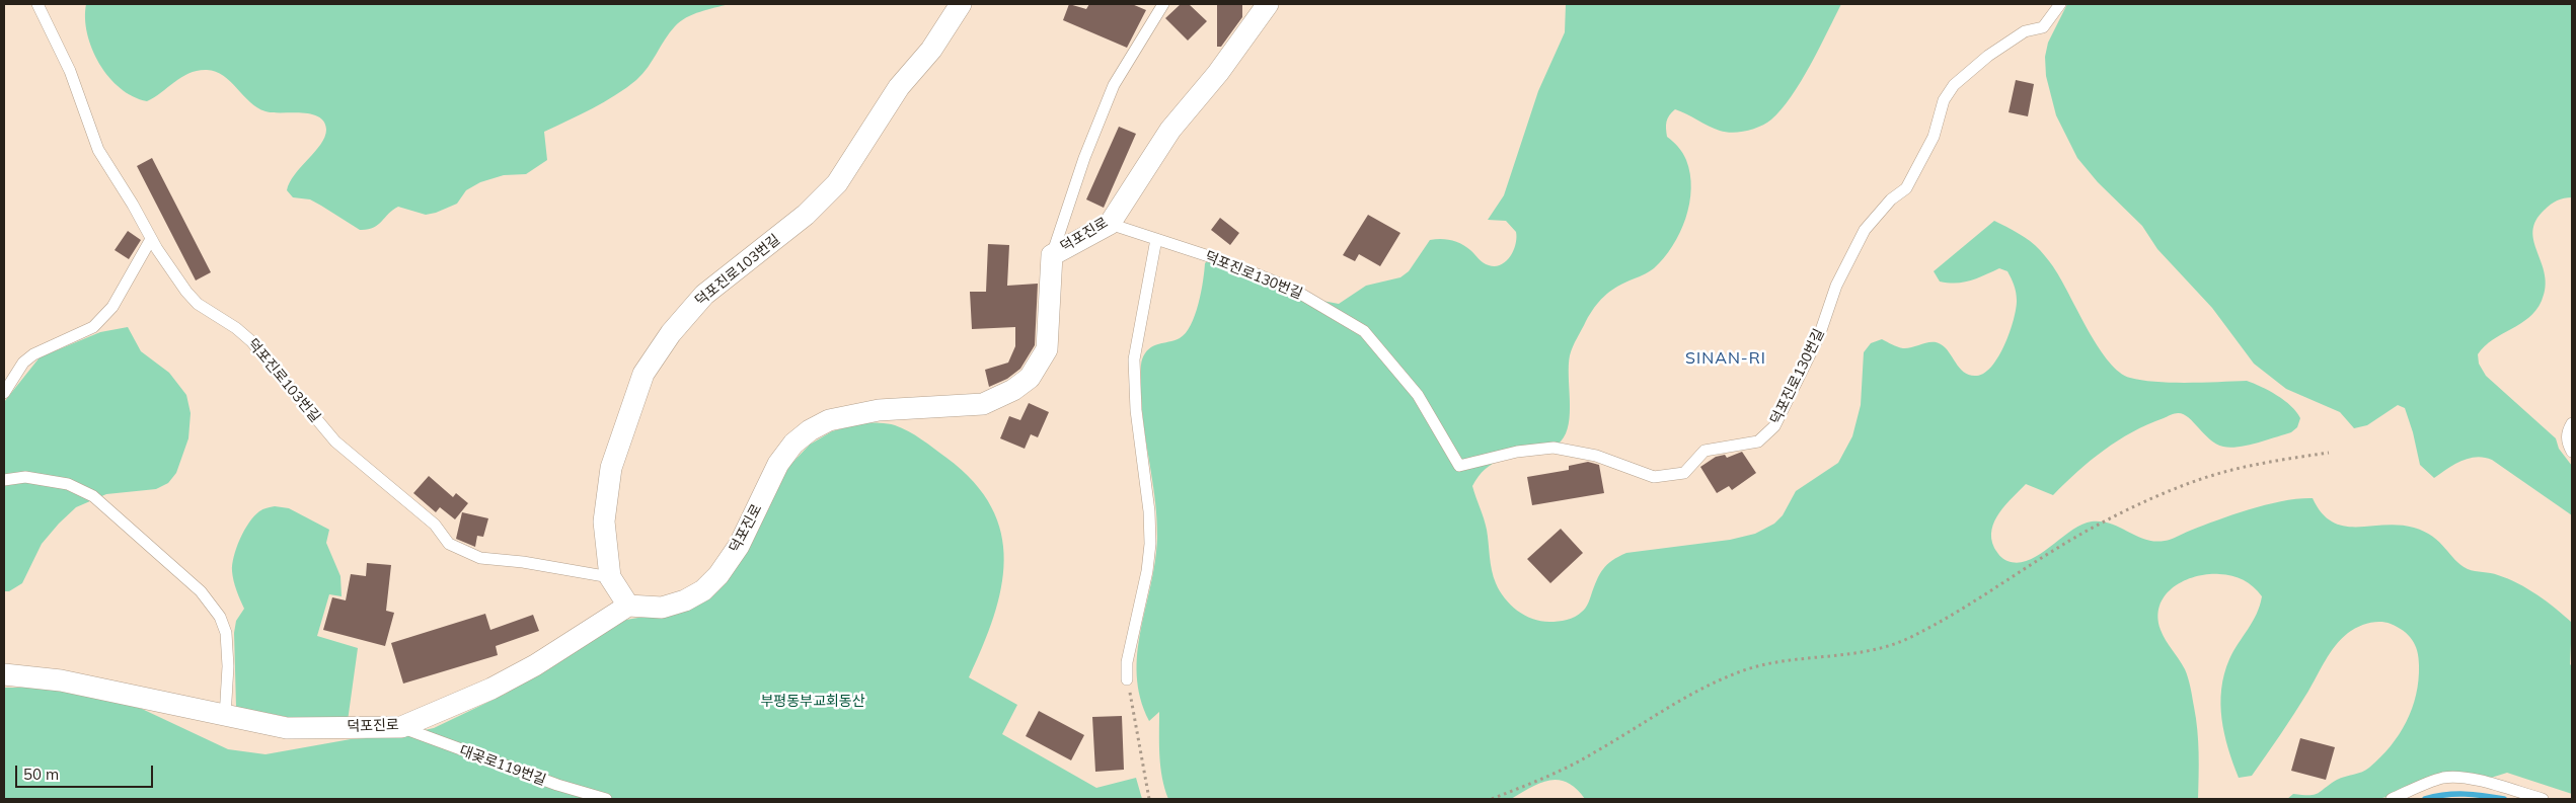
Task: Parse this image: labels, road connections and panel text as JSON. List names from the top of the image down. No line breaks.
{"streets":{"street":["덕포진로","덕포진로103번길"],"lane":["덕포진로130번길","대곶로119번길"]},"crossings":[["덕포진로","덕포진로103번길"],["덕포진로","덕포진로130번길"],["덕포진로","대곶로119번길"]],"districts":["SINAN-RI"],"parks":["부평동부교회동산"],"scale_bar":"50 m"}
